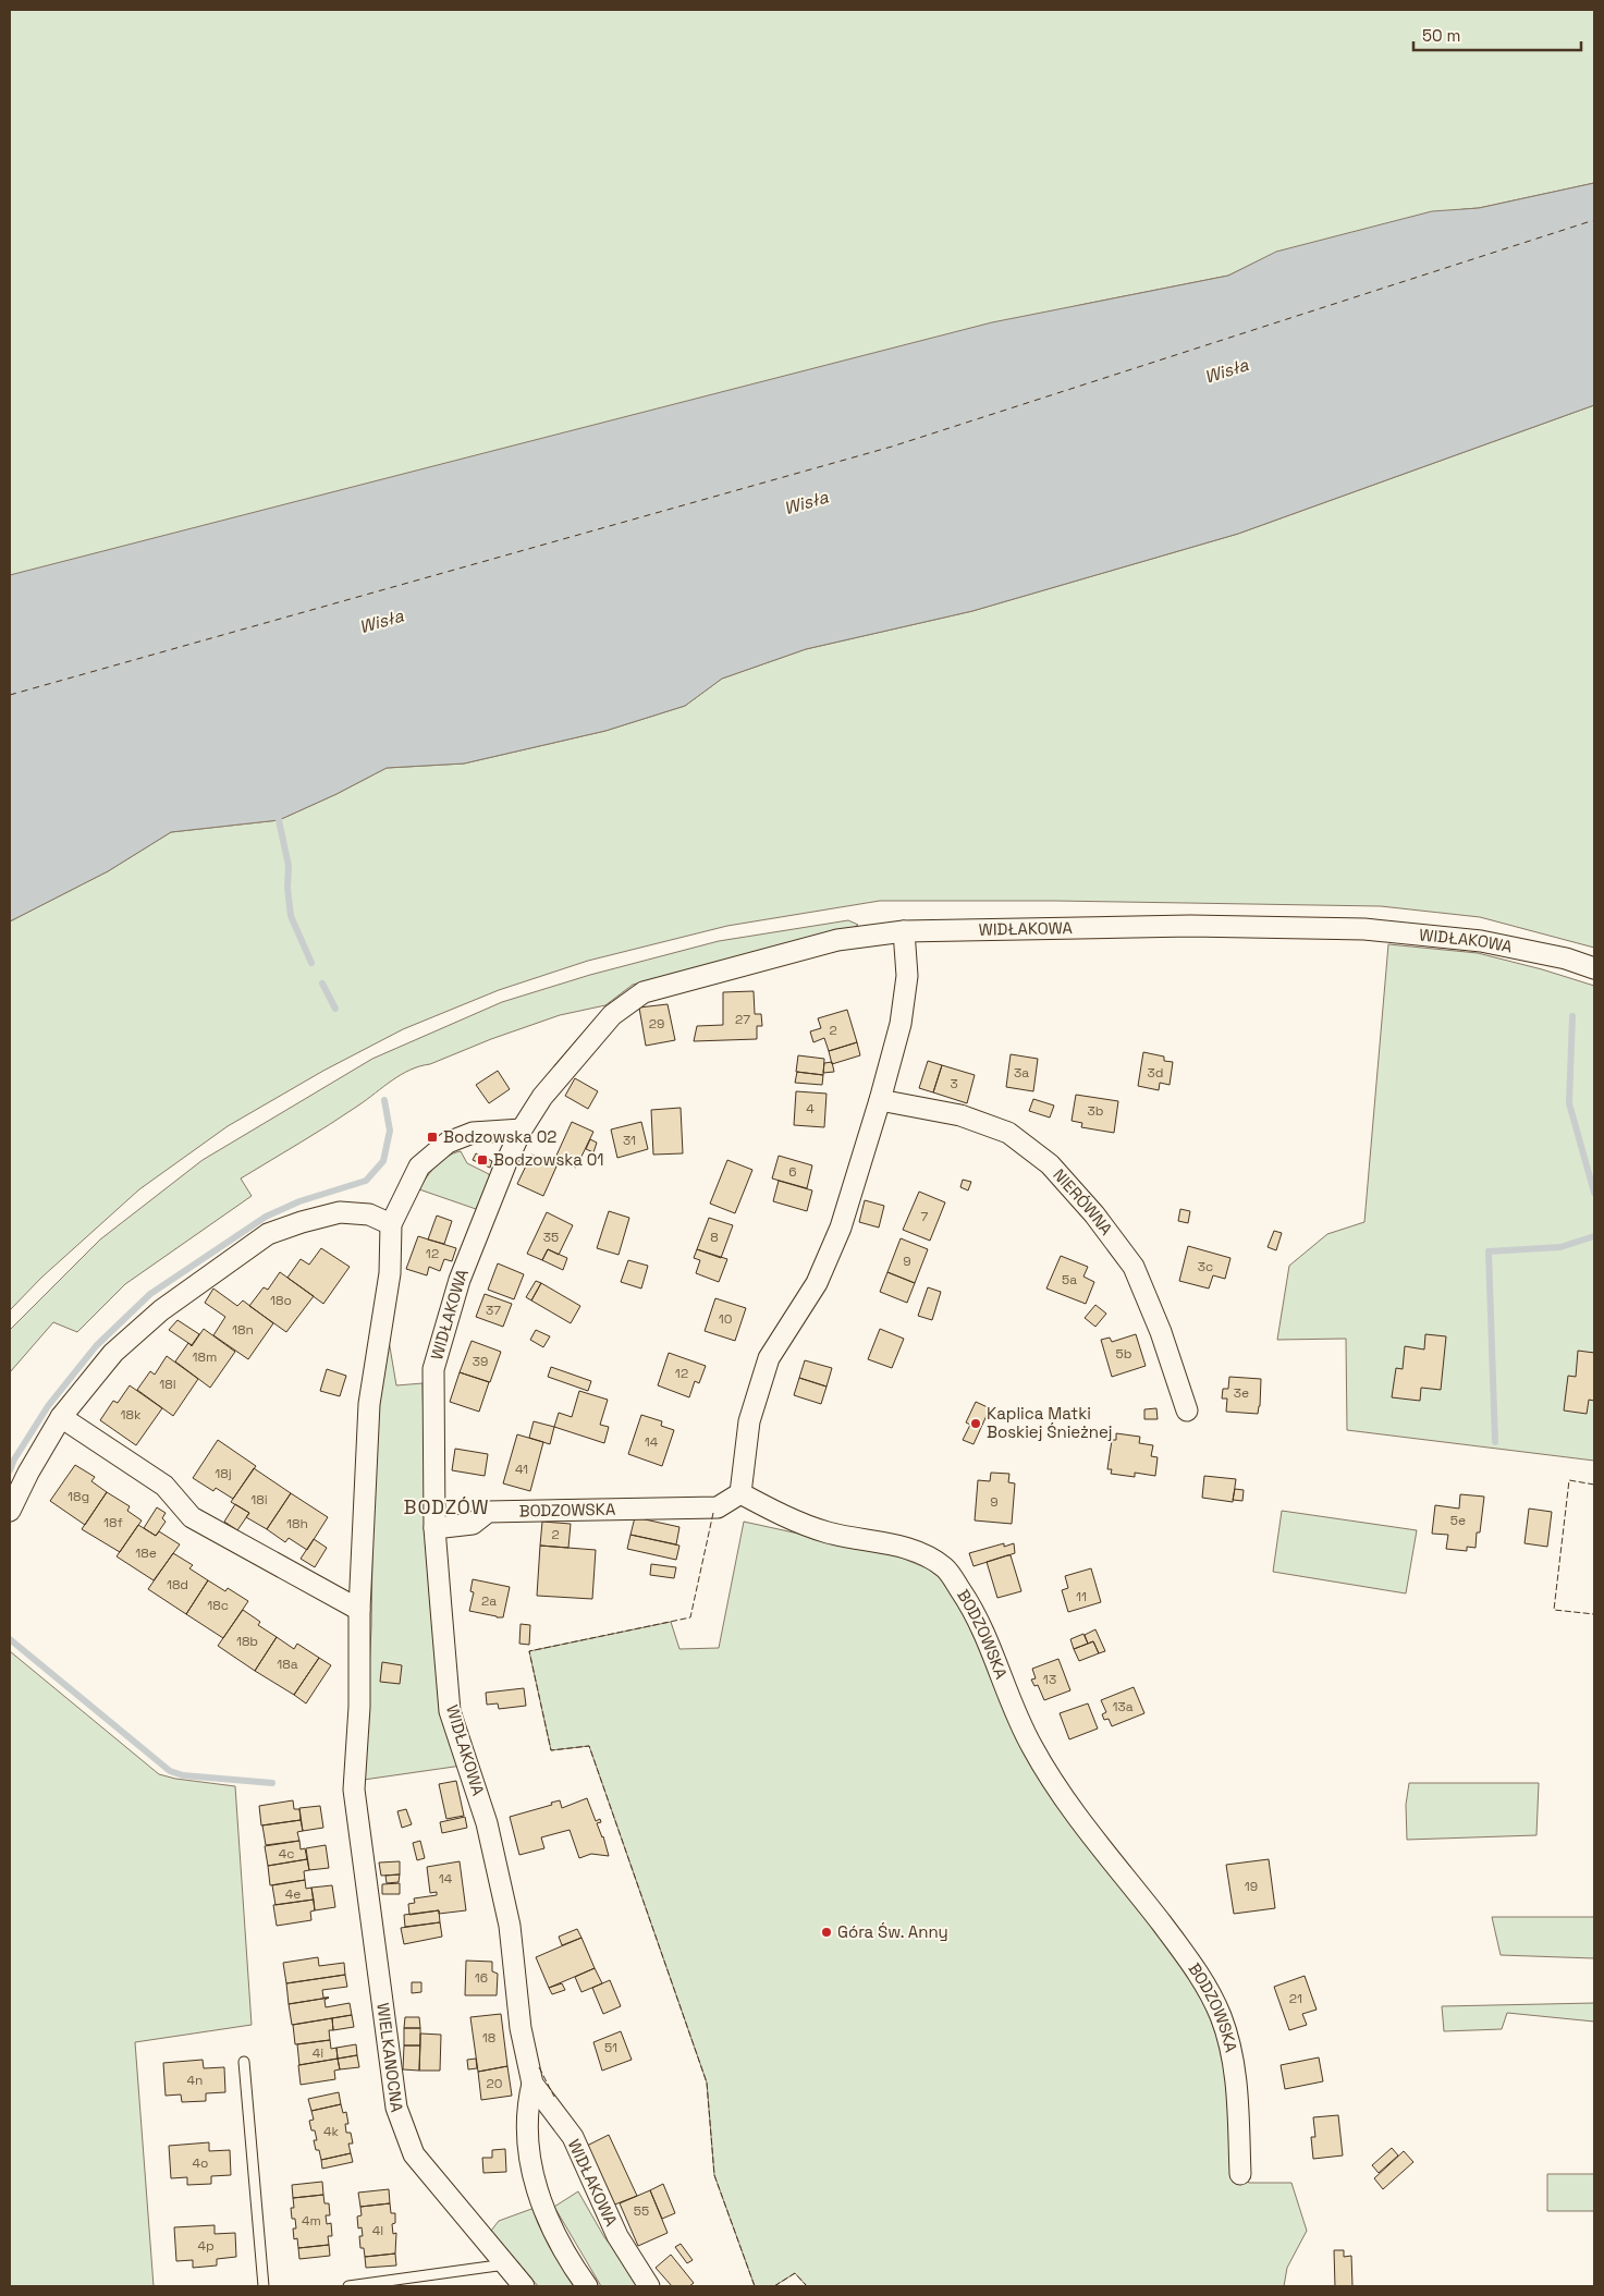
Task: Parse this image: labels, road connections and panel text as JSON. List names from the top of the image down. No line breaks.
{"streets":{"street":["WIDŁAKOWA","NIERÓWNA","BODZOWSKA","WIELKANOCNA"]},"crossings":[["WIDŁAKOWA","BODZOWSKA"]],"districts":["BODZÓW"],"water":["Wisła"],"places":{"transit":["Bodzowska 02","Bodzowska 01"],"other":["Kaplica Matki Boskiej Śnieżnej","Góra Św. Anny"]},"house_numbers":["27","29","2","3a","3d","3","4","3b","31","6","7","35","8","12","9","3c","5a","18o","37","10","18n","5b","18m","39","12","18l","3e","18k","14","41","18j","18g","18i","9","5e","18f","18h","2","18e","18d","11","2a","18c","18b","18a","13","13a","4c","14","19","4e","16","21","18","51","4i","4n","20","4k","4o","55","4m","4l","4p"],"scale_bar":"50 m"}
